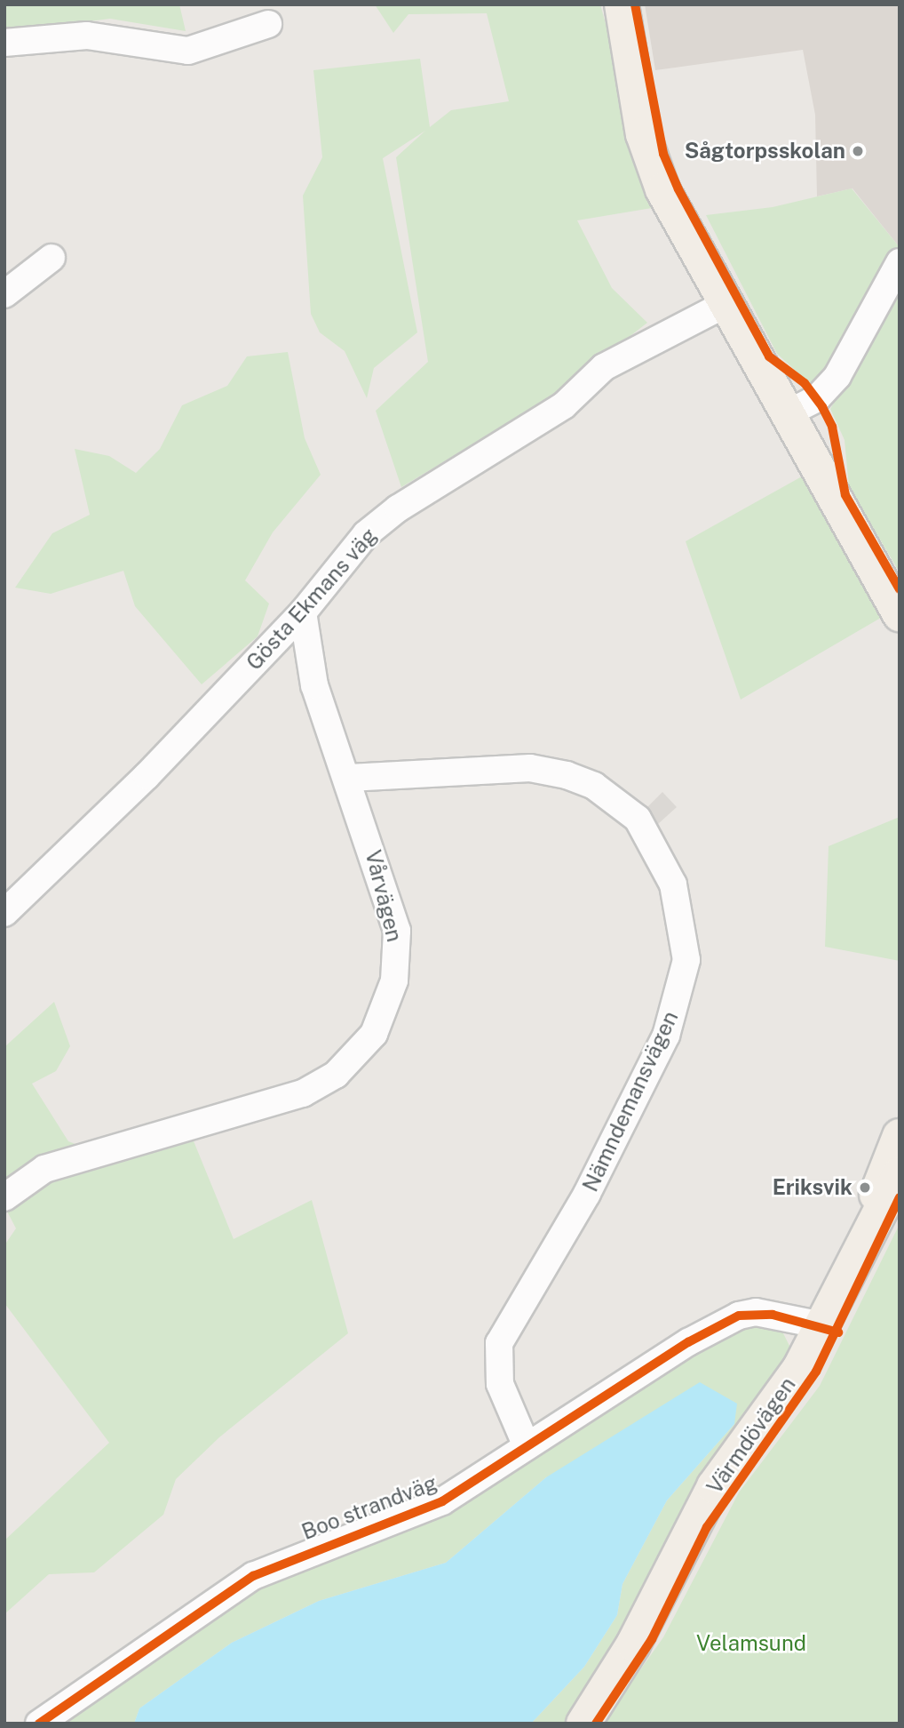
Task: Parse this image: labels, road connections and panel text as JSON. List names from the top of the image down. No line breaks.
{"streets":{"main road":["Värmdövägen"],"street":["Gösta Ekmans väg","Vårvägen","Nämndemansvägen","Boo strandväg"]},"crossings":[["Gösta Ekmans väg","Vårvägen"],["Vårvägen","Nämndemansvägen"],["Nämndemansvägen","Boo strandväg"],["Värmdövägen","Boo strandväg"]],"parks":["Velamsund"],"places":["Sågtorpsskolan","Eriksvik"]}
